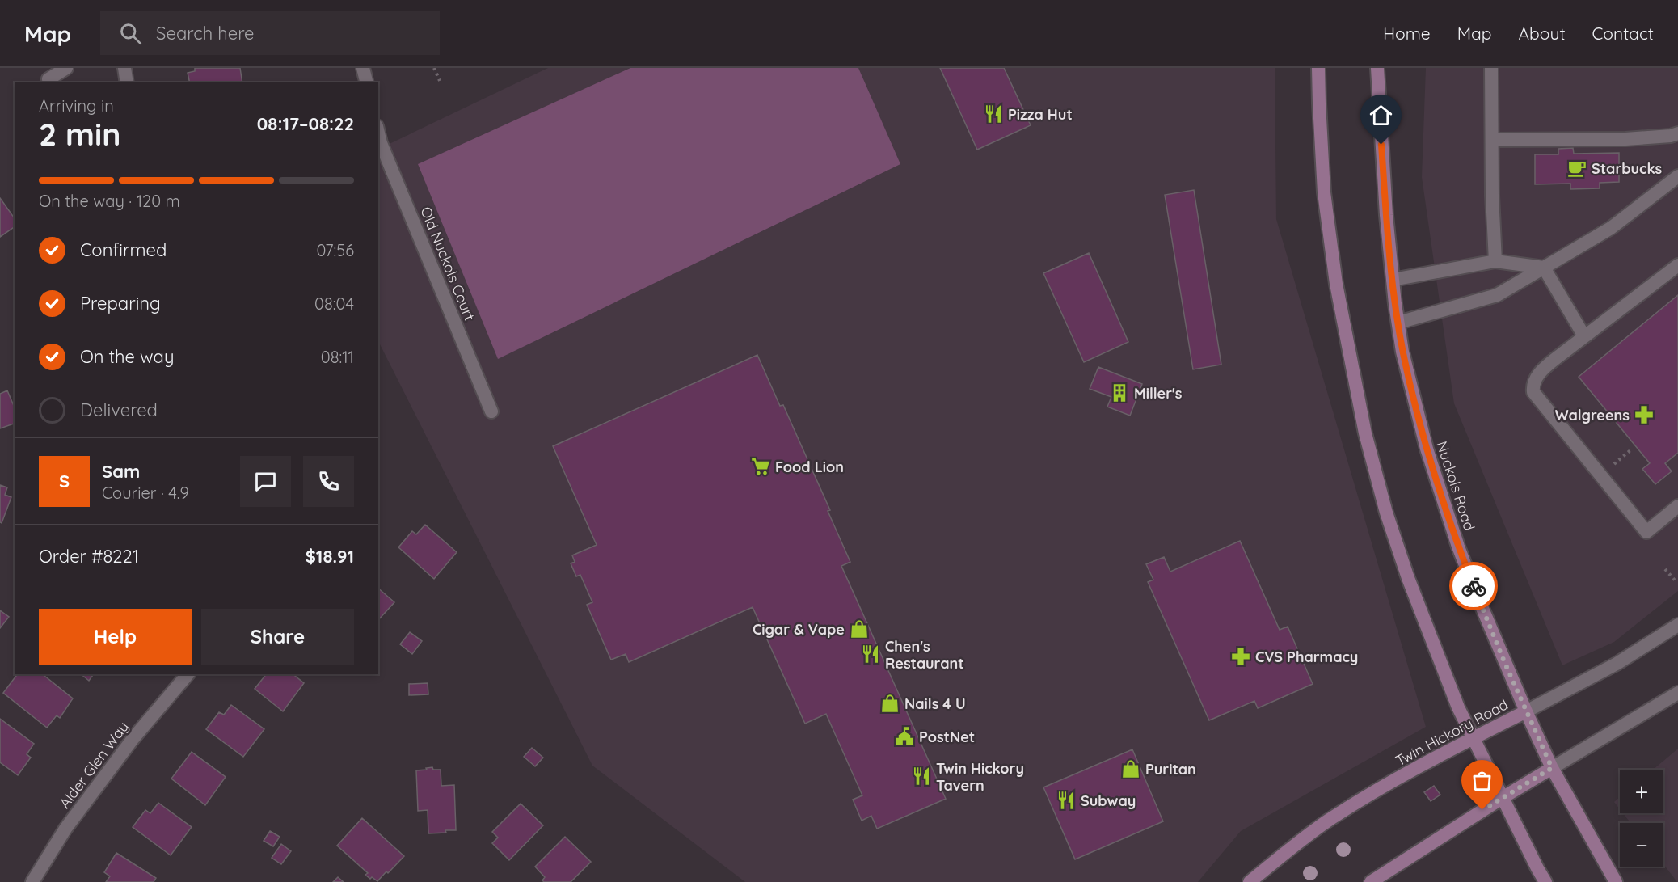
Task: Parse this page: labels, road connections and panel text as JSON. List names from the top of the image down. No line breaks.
{"streets":{"main road":["Nuckols Road","Twin Hickory Road"],"street":["Old Nuckols Court","Alder Glen Way"]},"crossings":[["Nuckols Road","Twin Hickory Road"]],"places":{"restaurant":["Pizza Hut","Chen's Restaurant","Twin Hickory Tavern","Subway"],"cafe":["Starbucks"],"building":["Miller's"],"pharmacy":["Walgreens","CVS Pharmacy"],"supermarket":["Food Lion"],"shop":["Cigar & Vape","Nails 4 U","Puritan"],"public building":["PostNet"]},"page":{"header":"Map","search":"Search here","nav":["Home","Map","About","Contact"],"heading":["2 min","Arriving in","08:17–08:22"],"panel":["Sam","Courier · 4.9","Order #8221","$18.91"],"bar":"On the way · 120 m","list":[["Confirmed","07:56"],["Preparing","08:04"],["On the way","08:11"],"Delivered"],"round":"S","buttons":["Help","Share"],"map_buttons":["+","−"]}}
